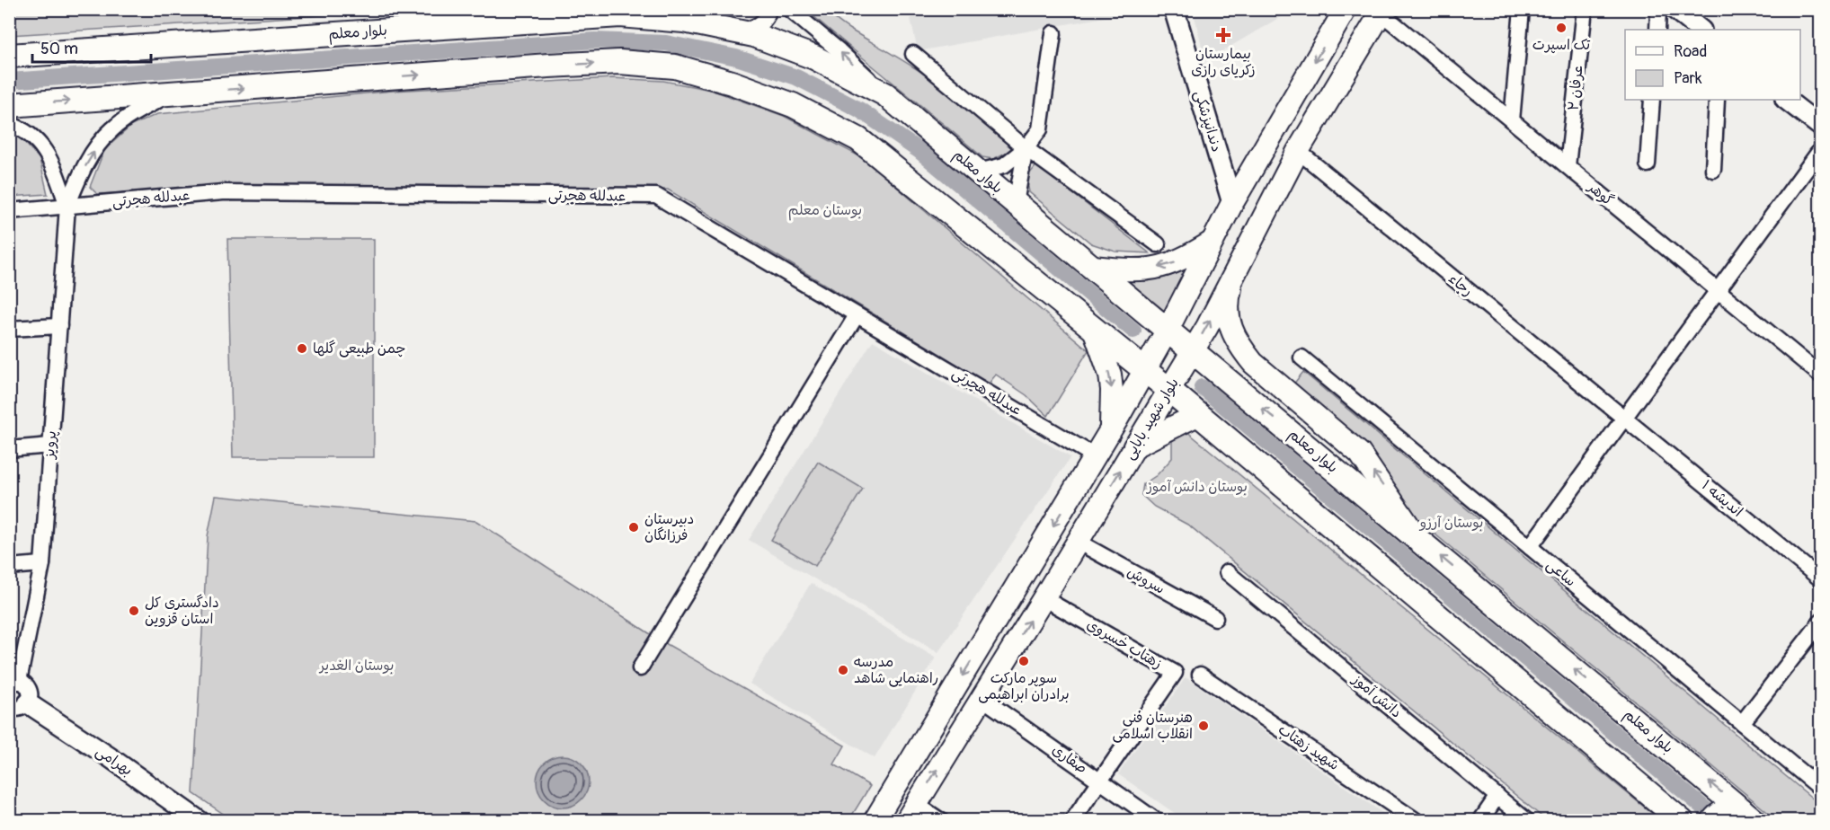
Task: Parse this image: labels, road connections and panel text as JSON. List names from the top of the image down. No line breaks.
{"streets":{"main road":["بلوار معلم","بلوار شهید بابایی"],"street":["عرفان ۲","دندانپزشکی","گوهر","عبدلله هجرتی","رجاء","پرویز","اندیشه ۱","ساعی","سروش","زهتاب خسروی","دانش آموز","شهید زهتاب","صفاری","بهرامی"]},"crossings":[["بلوار معلم","بلوار شهید بابایی"],["عرفان ۲","گوهر"],["دندانپزشکی","بلوار شهید بابایی"],["گوهر","بلوار شهید بابایی"],["عبدلله هجرتی","بلوار شهید بابایی"],["عبدلله هجرتی","پرویز"],["رجاء","بلوار شهید بابایی"],["رجاء","اندیشه ۱"],["بلوار شهید بابایی","سروش"],["بلوار شهید بابایی","زهتاب خسروی"],["بلوار شهید بابایی","صفاری"],["زهتاب خسروی","صفاری"]],"parks":["بوستان معلم","بوستان دانش آموز","بوستان آرزو","بوستان الغدیر"],"places":{"other":["تک اسپرت","چمن طبیعی گلها","دبیرستان فرزانگان","دادگستری کل استان قزوین","سوپر مارکت برادران ابراهیمی","مدرسه راهنمایی شاهد","هنرستان فنی انقلاب اسلامی"],"health":["بیمارستان زکریای رازی"]},"legend":["Road","Park"],"scale_bar":"50 m"}
